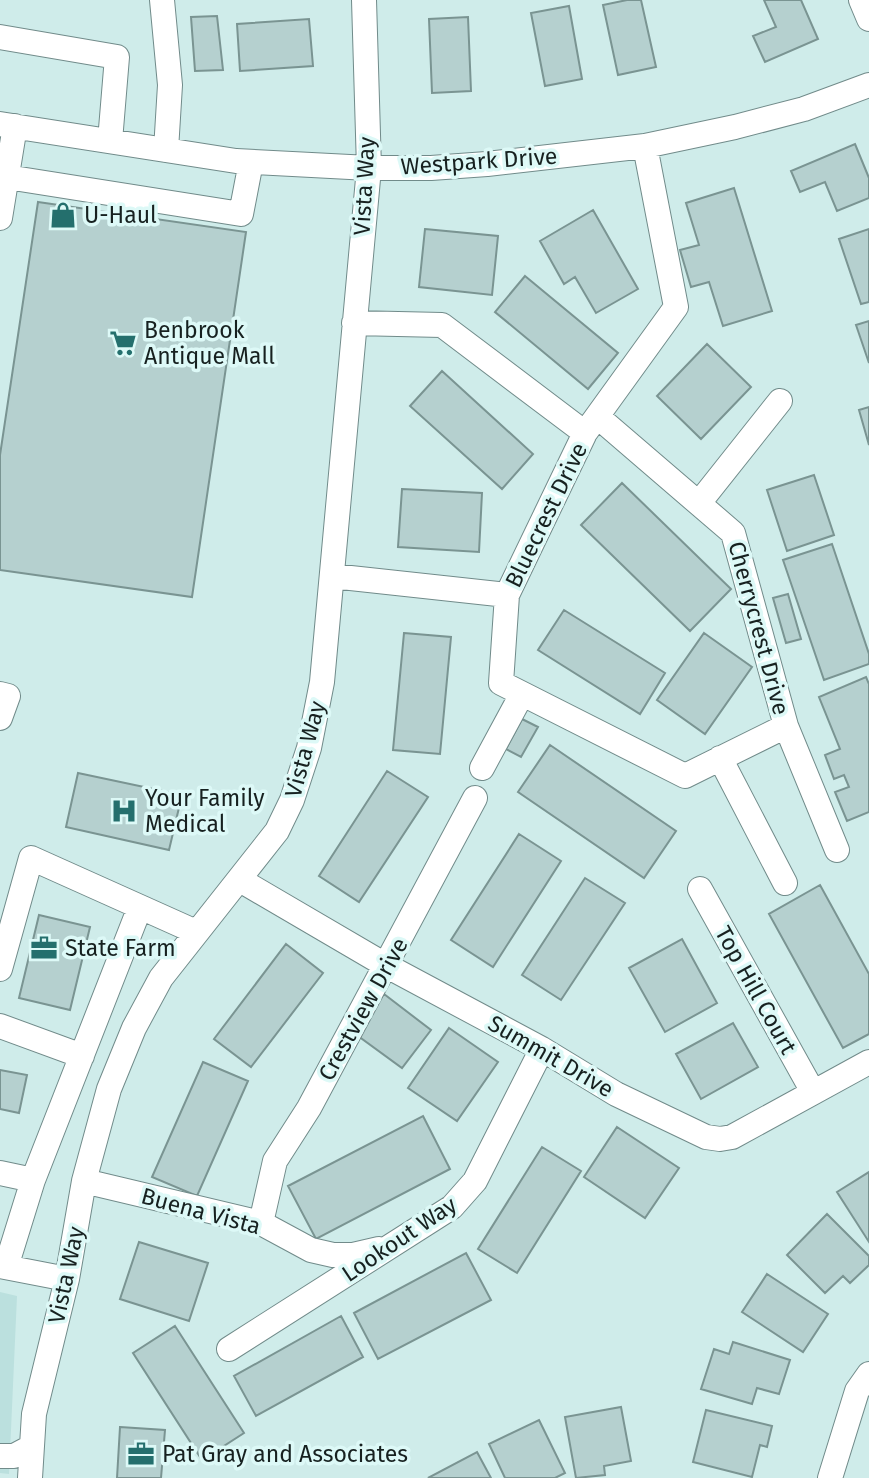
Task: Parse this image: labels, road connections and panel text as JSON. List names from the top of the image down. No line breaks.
{"streets":{"street":["Westpark Drive","Vista Way","Bluecrest Drive","Cherrycrest Drive","Top Hill Court","Crestview Drive","Summit Drive","Buena Vista","Lookout Way"]},"crossings":[["Westpark Drive","Vista Way"],["Westpark Drive","Bluecrest Drive"],["Vista Way","Cherrycrest Drive"],["Vista Way","Summit Drive"],["Vista Way","Buena Vista"],["Bluecrest Drive","Cherrycrest Drive"],["Top Hill Court","Summit Drive"],["Crestview Drive","Summit Drive"],["Crestview Drive","Buena Vista"],["Summit Drive","Lookout Way"],["Buena Vista","Lookout Way"]],"places":{"shop":["U-Haul"],"supermarket":["Benbrook Antique Mall"],"hospital":["Your Family Medical"],"office":["State Farm","Pat Gray and Associates"]}}
